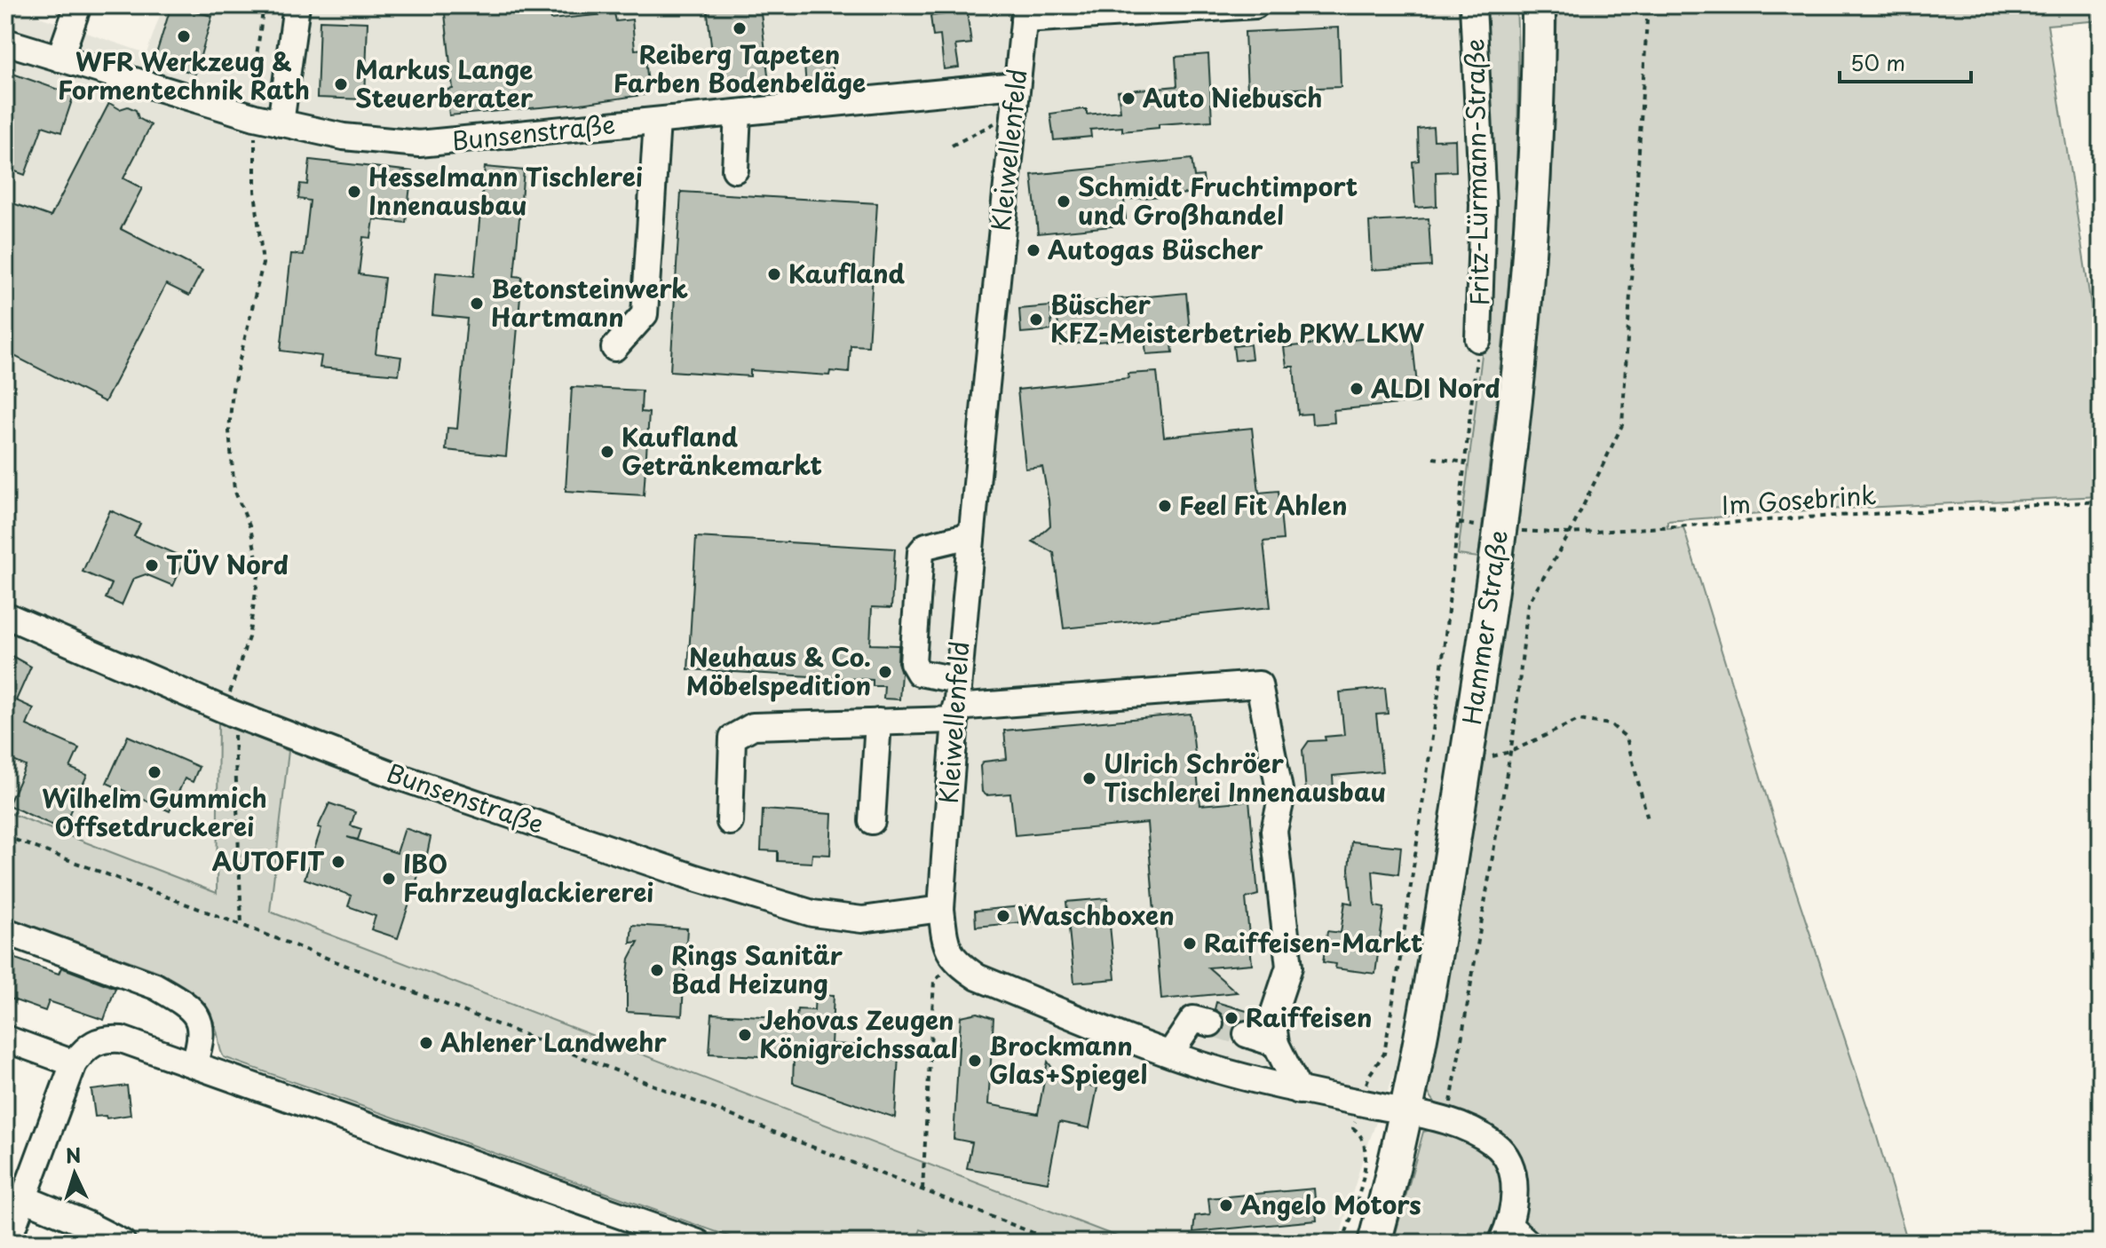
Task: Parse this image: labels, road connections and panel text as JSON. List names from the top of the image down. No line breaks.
{"streets":{"main road":["Hammer Straße"],"street":["Bunsenstraße","Kleiwellenfeld","Fritz-Lürmann-Straße"],"path":["Im Gosebrink"]},"crossings":[["Bunsenstraße","Kleiwellenfeld"],["Im Gosebrink","Hammer Straße"]],"places":["Reiberg Tapeten Farben Bodenbeläge","WFR Werkzeug & Formentechnik Rath","Markus Lange Steuerberater","Auto Niebusch","Hesselmann Tischlerei Innenausbau","Schmidt Fruchtimport und Großhandel","Autogas Büscher","Kaufland","Betonsteinwerk Hartmann","Büscher KFZ-Meisterbetrieb PKW LKW","ALDI Nord","Kaufland Getränkemarkt","Feel Fit Ahlen","TÜV Nord","Neuhaus & Co. Möbelspedition","Wilhelm Gummich Offsetdruckerei","Ulrich Schröer Tischlerei Innenausbau","AUTOFIT","IBO Fahrzeuglackiererei","Waschboxen","Raiffeisen-Markt","Rings Sanitär Bad Heizung","Raiffeisen","Jehovas Zeugen Königreichssaal","Ahlener Landwehr","Brockmann Glas+Spiegel","Angelo Motors"],"scale_bar":"50 m","north":"top"}
